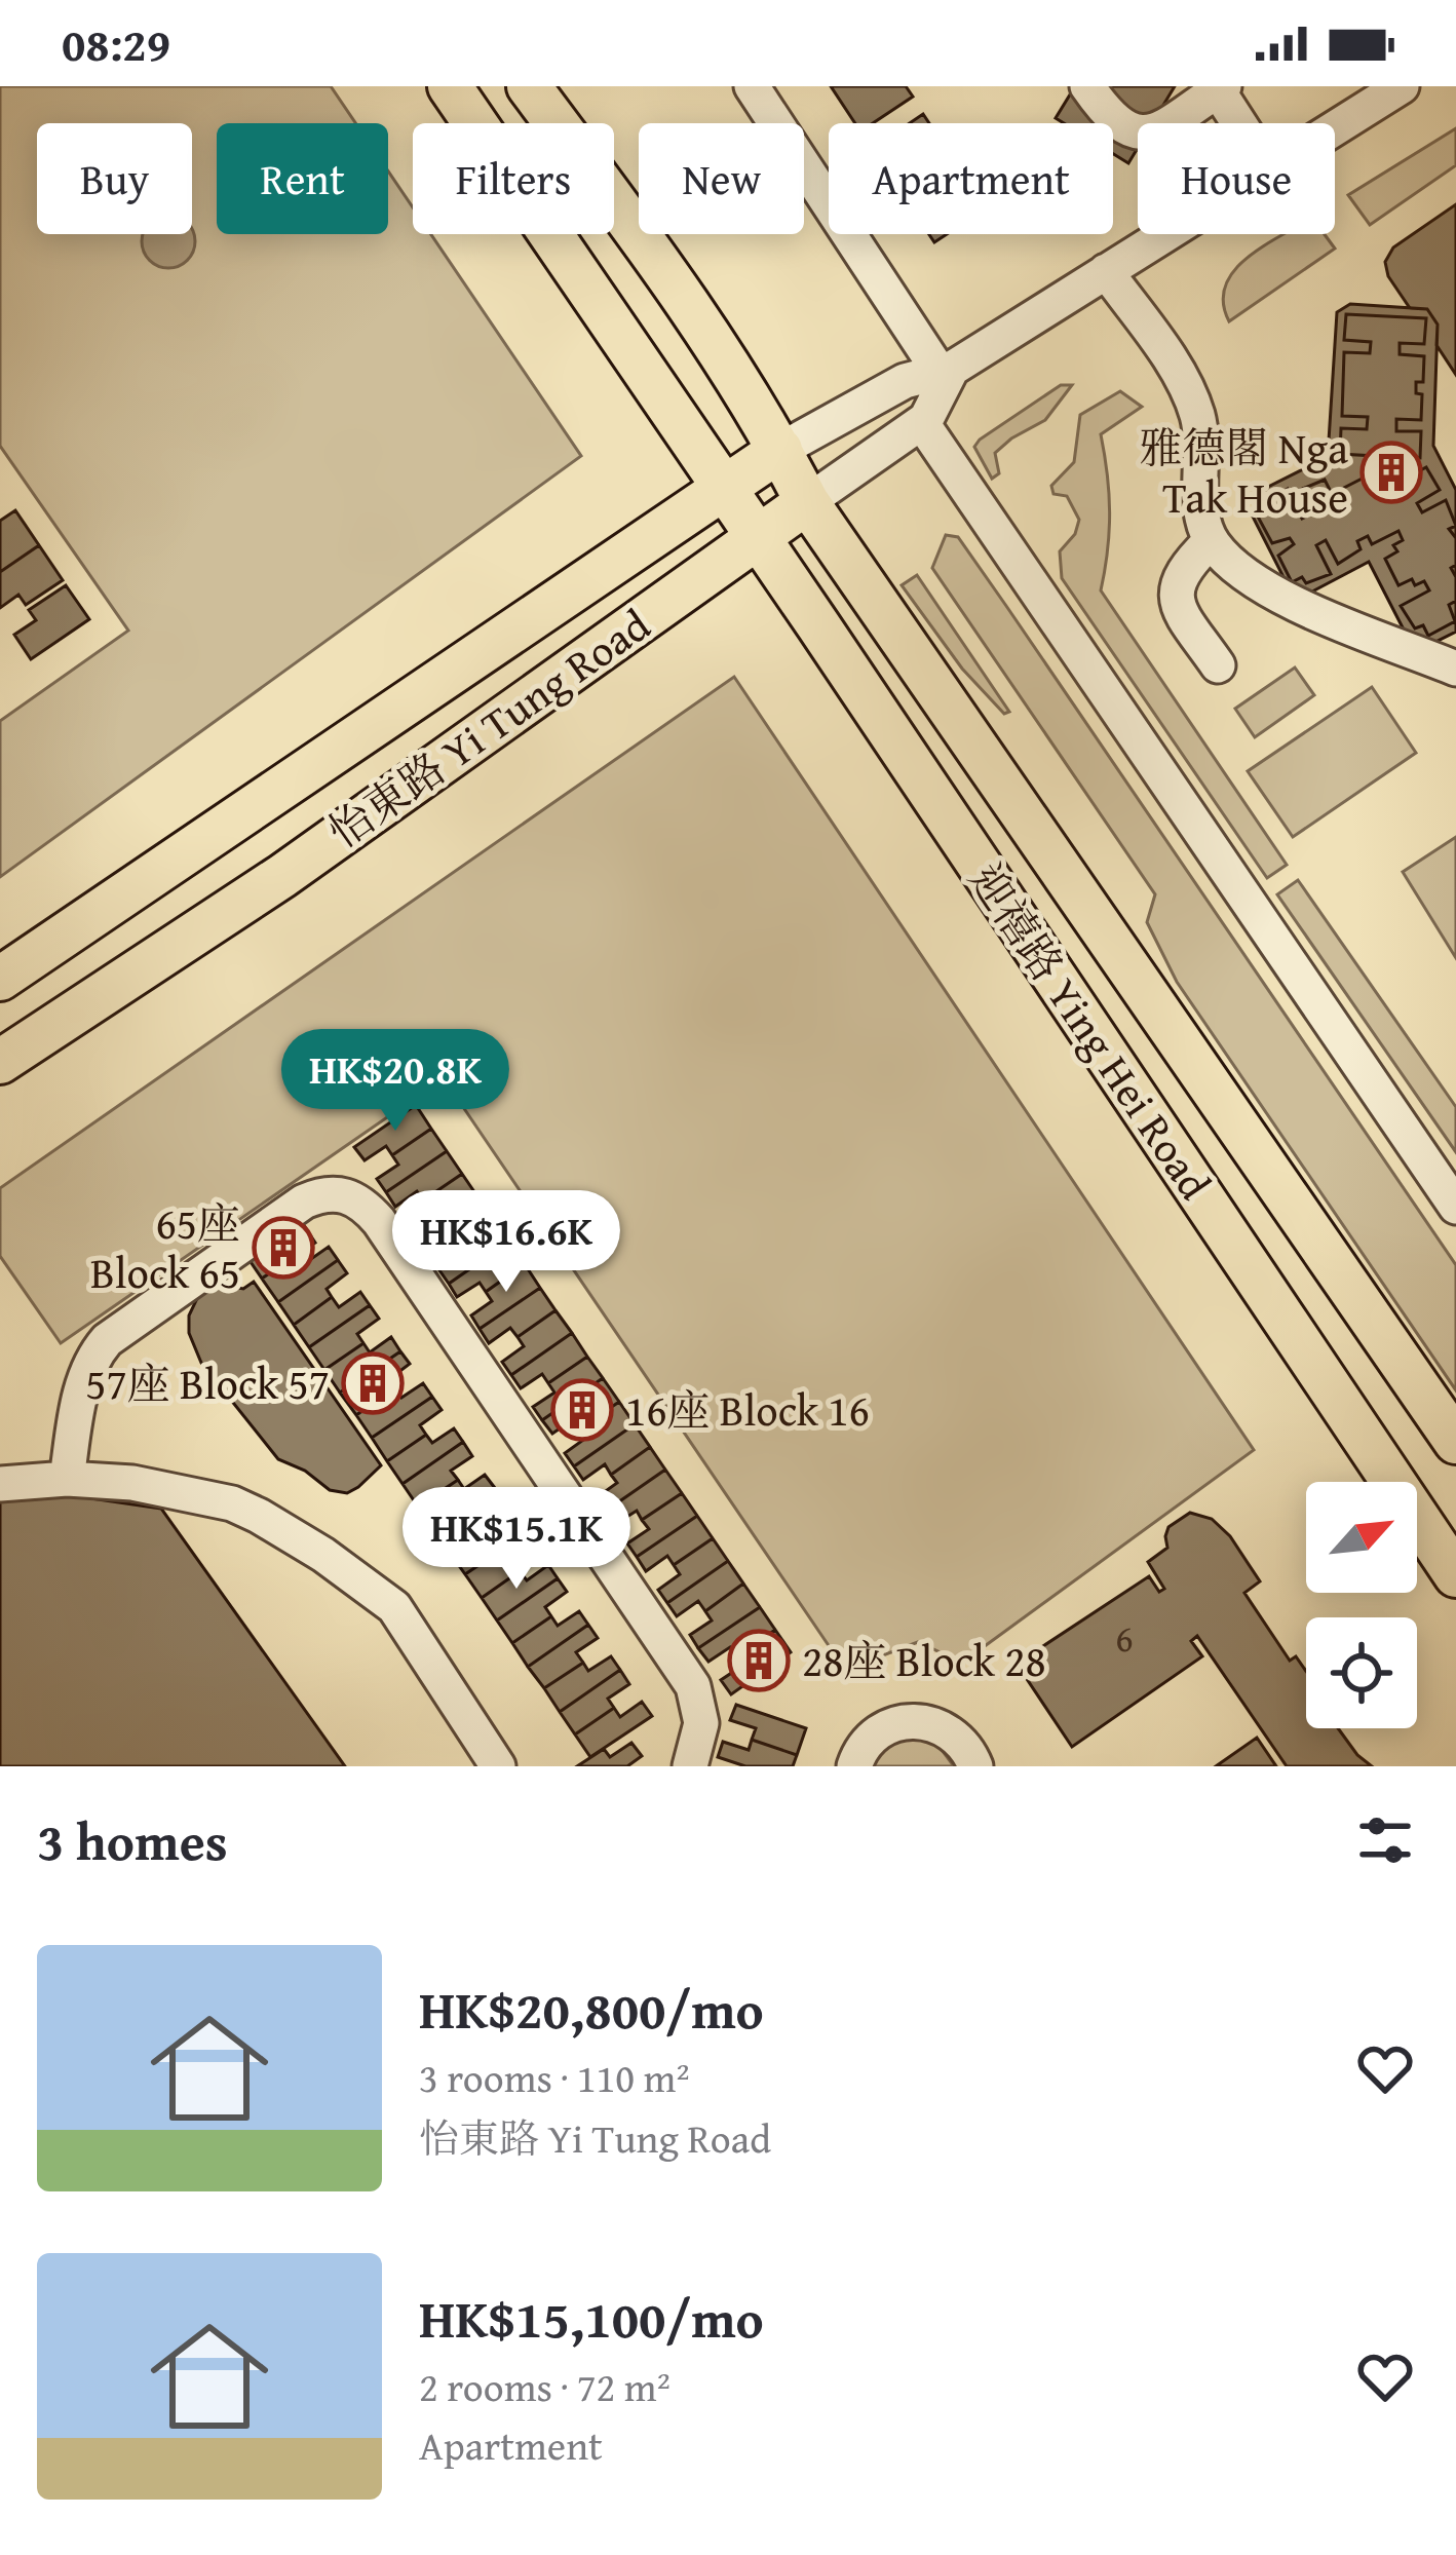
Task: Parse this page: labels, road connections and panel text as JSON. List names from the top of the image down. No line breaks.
{"streets":{"main road":["怡東路 Yi Tung Road","迎禧路 Ying Hei Road"]},"crossings":[["怡東路 Yi Tung Road","迎禧路 Ying Hei Road"]],"places":{"building":["雅德閣 Nga Tak House","65座 Block 65","57座 Block 57","16座 Block 16","28座 Block 28"]},"house_numbers":["6"],"north":"top right","page":{"status":"08:29","chip":["Buy","Rent","Filters","New","Apartment","House"],"price":["HK$20.8K","HK$16.6K","HK$15.1K"],"heading":"3 homes","list":[{"name":"HK$20,800/mo","note":"3 rooms · 110 m² · 怡東路 Yi Tung Road"},{"name":"HK$15,100/mo","note":"2 rooms · 72 m² · Apartment"}]}}
